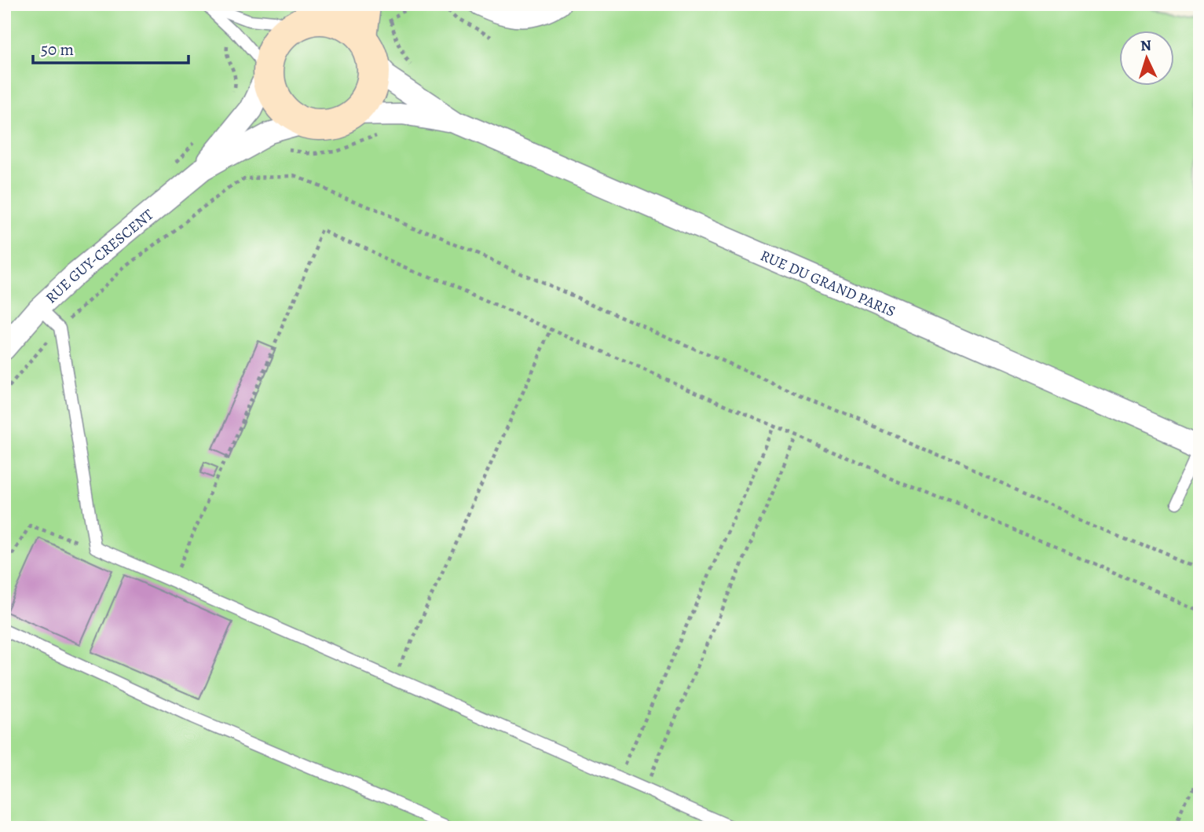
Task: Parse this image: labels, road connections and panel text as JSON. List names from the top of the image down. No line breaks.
{"streets":{"street":["RUE GUY-CRESCENT","RUE DU GRAND PARIS"]},"crossings":[["RUE GUY-CRESCENT","RUE DU GRAND PARIS"]],"scale_bar":"50 m","north":"top"}
